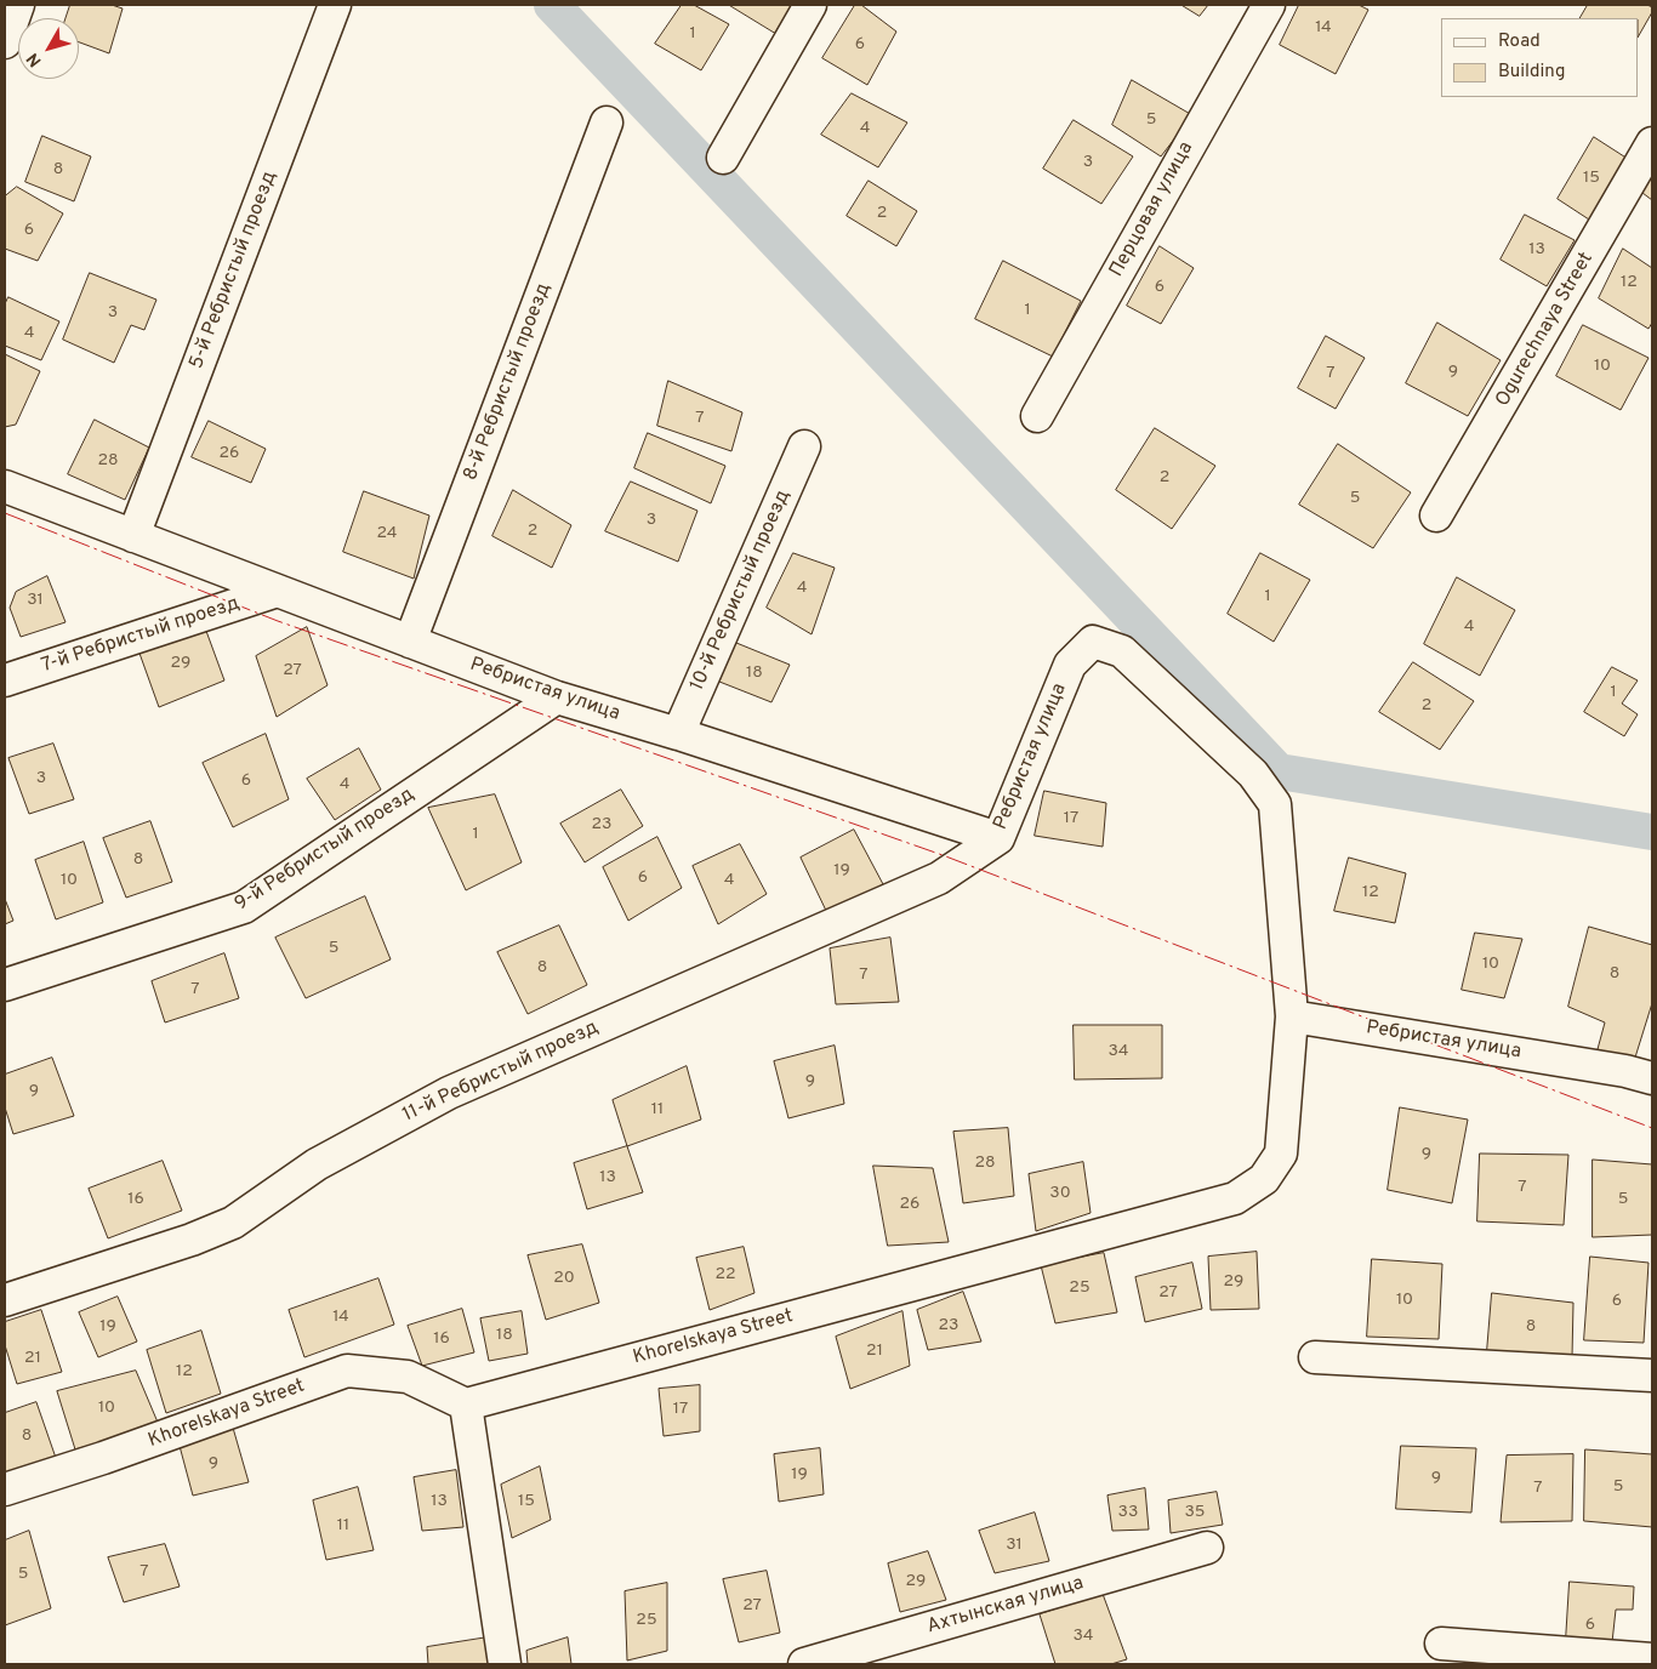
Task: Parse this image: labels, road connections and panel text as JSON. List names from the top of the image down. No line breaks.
{"streets":{"street":["Перцовая улица","5-й Ребристый проезд","Ogurechnaya Street","8-й Ребристый проезд","10-й Ребристый проезд","7-й Ребристый проезд","Ребристая улица","9-й Ребристый проезд","11-й Ребристый проезд","Khorelskaya Street","Ахтынская улица"]},"crossings":[["5-й Ребристый проезд","Ребристая улица"],["8-й Ребристый проезд","Ребристая улица"],["10-й Ребристый проезд","Ребристая улица"],["7-й Ребристый проезд","Ребристая улица"],["Ребристая улица","9-й Ребристый проезд"],["Ребристая улица","11-й Ребристый проезд"],["Ребристая улица","Khorelskaya Street"]],"house_numbers":["14","1","6","5","4","3","8","15","2","6","13","12","6","1","3","4","10","9","7","7","26","28","2","5","3","2","24","4","1","31","4","29","27","18","1","2","3","6","4","17","23","1","8","19","6","10","4","12","5","10","8","8","7","7","34","9","9","11","9","28","13","7","30","16","5","26","22","20","29","25","27","10","6","14","23","19","8","18","16","21","21","12","10","17","8","9","19","9","5","7","13","15","33","35","11","31","7","5","29","27","25","6","34"],"legend":["Road","Building"],"north":"bottom left"}
